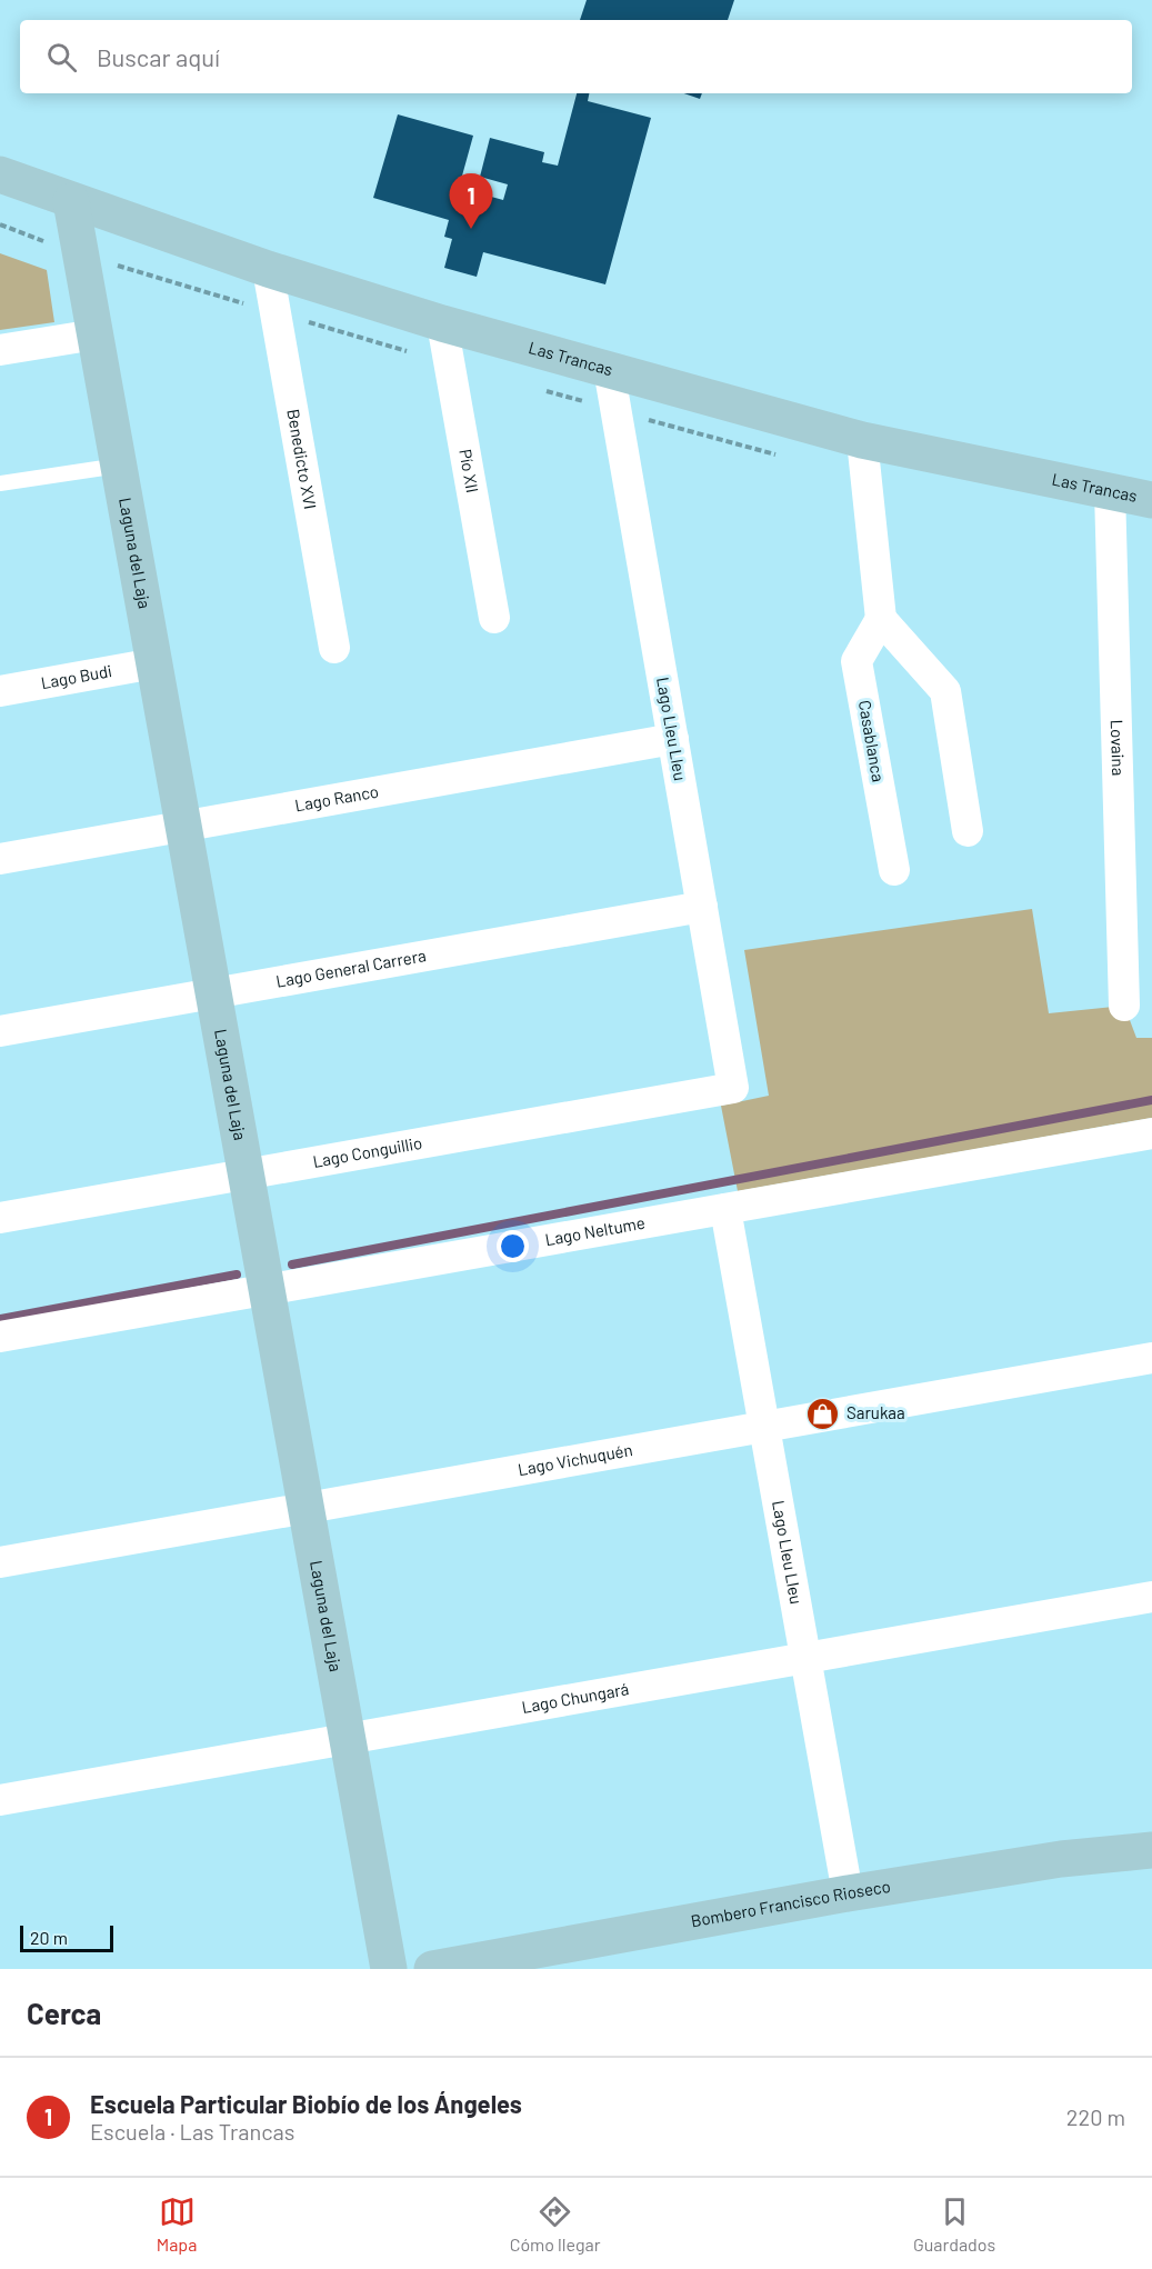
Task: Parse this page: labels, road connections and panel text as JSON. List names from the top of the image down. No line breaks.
{"streets":{"street":["Las Trancas","Benedicto XVI","Pío XII","Laguna del Laja","Lago Budi","Lago Lleu Lleu","Casablanca","Lovaina","Lago Ranco","Lago General Carrera","Lago Conguillio","Lago Neltume","Lago Vichuquén","Lago Chungará","Bombero Francisco Rioseco"]},"crossings":[["Las Trancas","Benedicto XVI"],["Las Trancas","Pío XII"],["Las Trancas","Laguna del Laja"],["Las Trancas","Lago Lleu Lleu"],["Las Trancas","Lovaina"],["Laguna del Laja","Lago Budi"],["Laguna del Laja","Lago Ranco"],["Laguna del Laja","Lago General Carrera"],["Laguna del Laja","Lago Conguillio"],["Laguna del Laja","Lago Neltume"],["Laguna del Laja","Lago Vichuquén"],["Laguna del Laja","Lago Chungará"],["Lago Lleu Lleu","Lago Ranco"],["Lago Lleu Lleu","Lago General Carrera"],["Lago Lleu Lleu","Lago Conguillio"],["Lago Lleu Lleu","Lago Neltume"],["Lago Lleu Lleu","Lago Vichuquén"],["Lago Lleu Lleu","Lago Chungará"],["Lago Lleu Lleu","Bombero Francisco Rioseco"]],"places":{"shop":["Sarukaa"]},"scale_bar":"20 m","page":{"search":"Buscar aquí","pins":"1","scale":"20 m","heading":"Cerca","list":[{"mark":"1","name":"Escuela Particular Biobío de los Ángeles","note":"Escuela · Las Trancas","value":"220 m"}],"nav":["Mapa","Cómo llegar","Guardados"]}}
